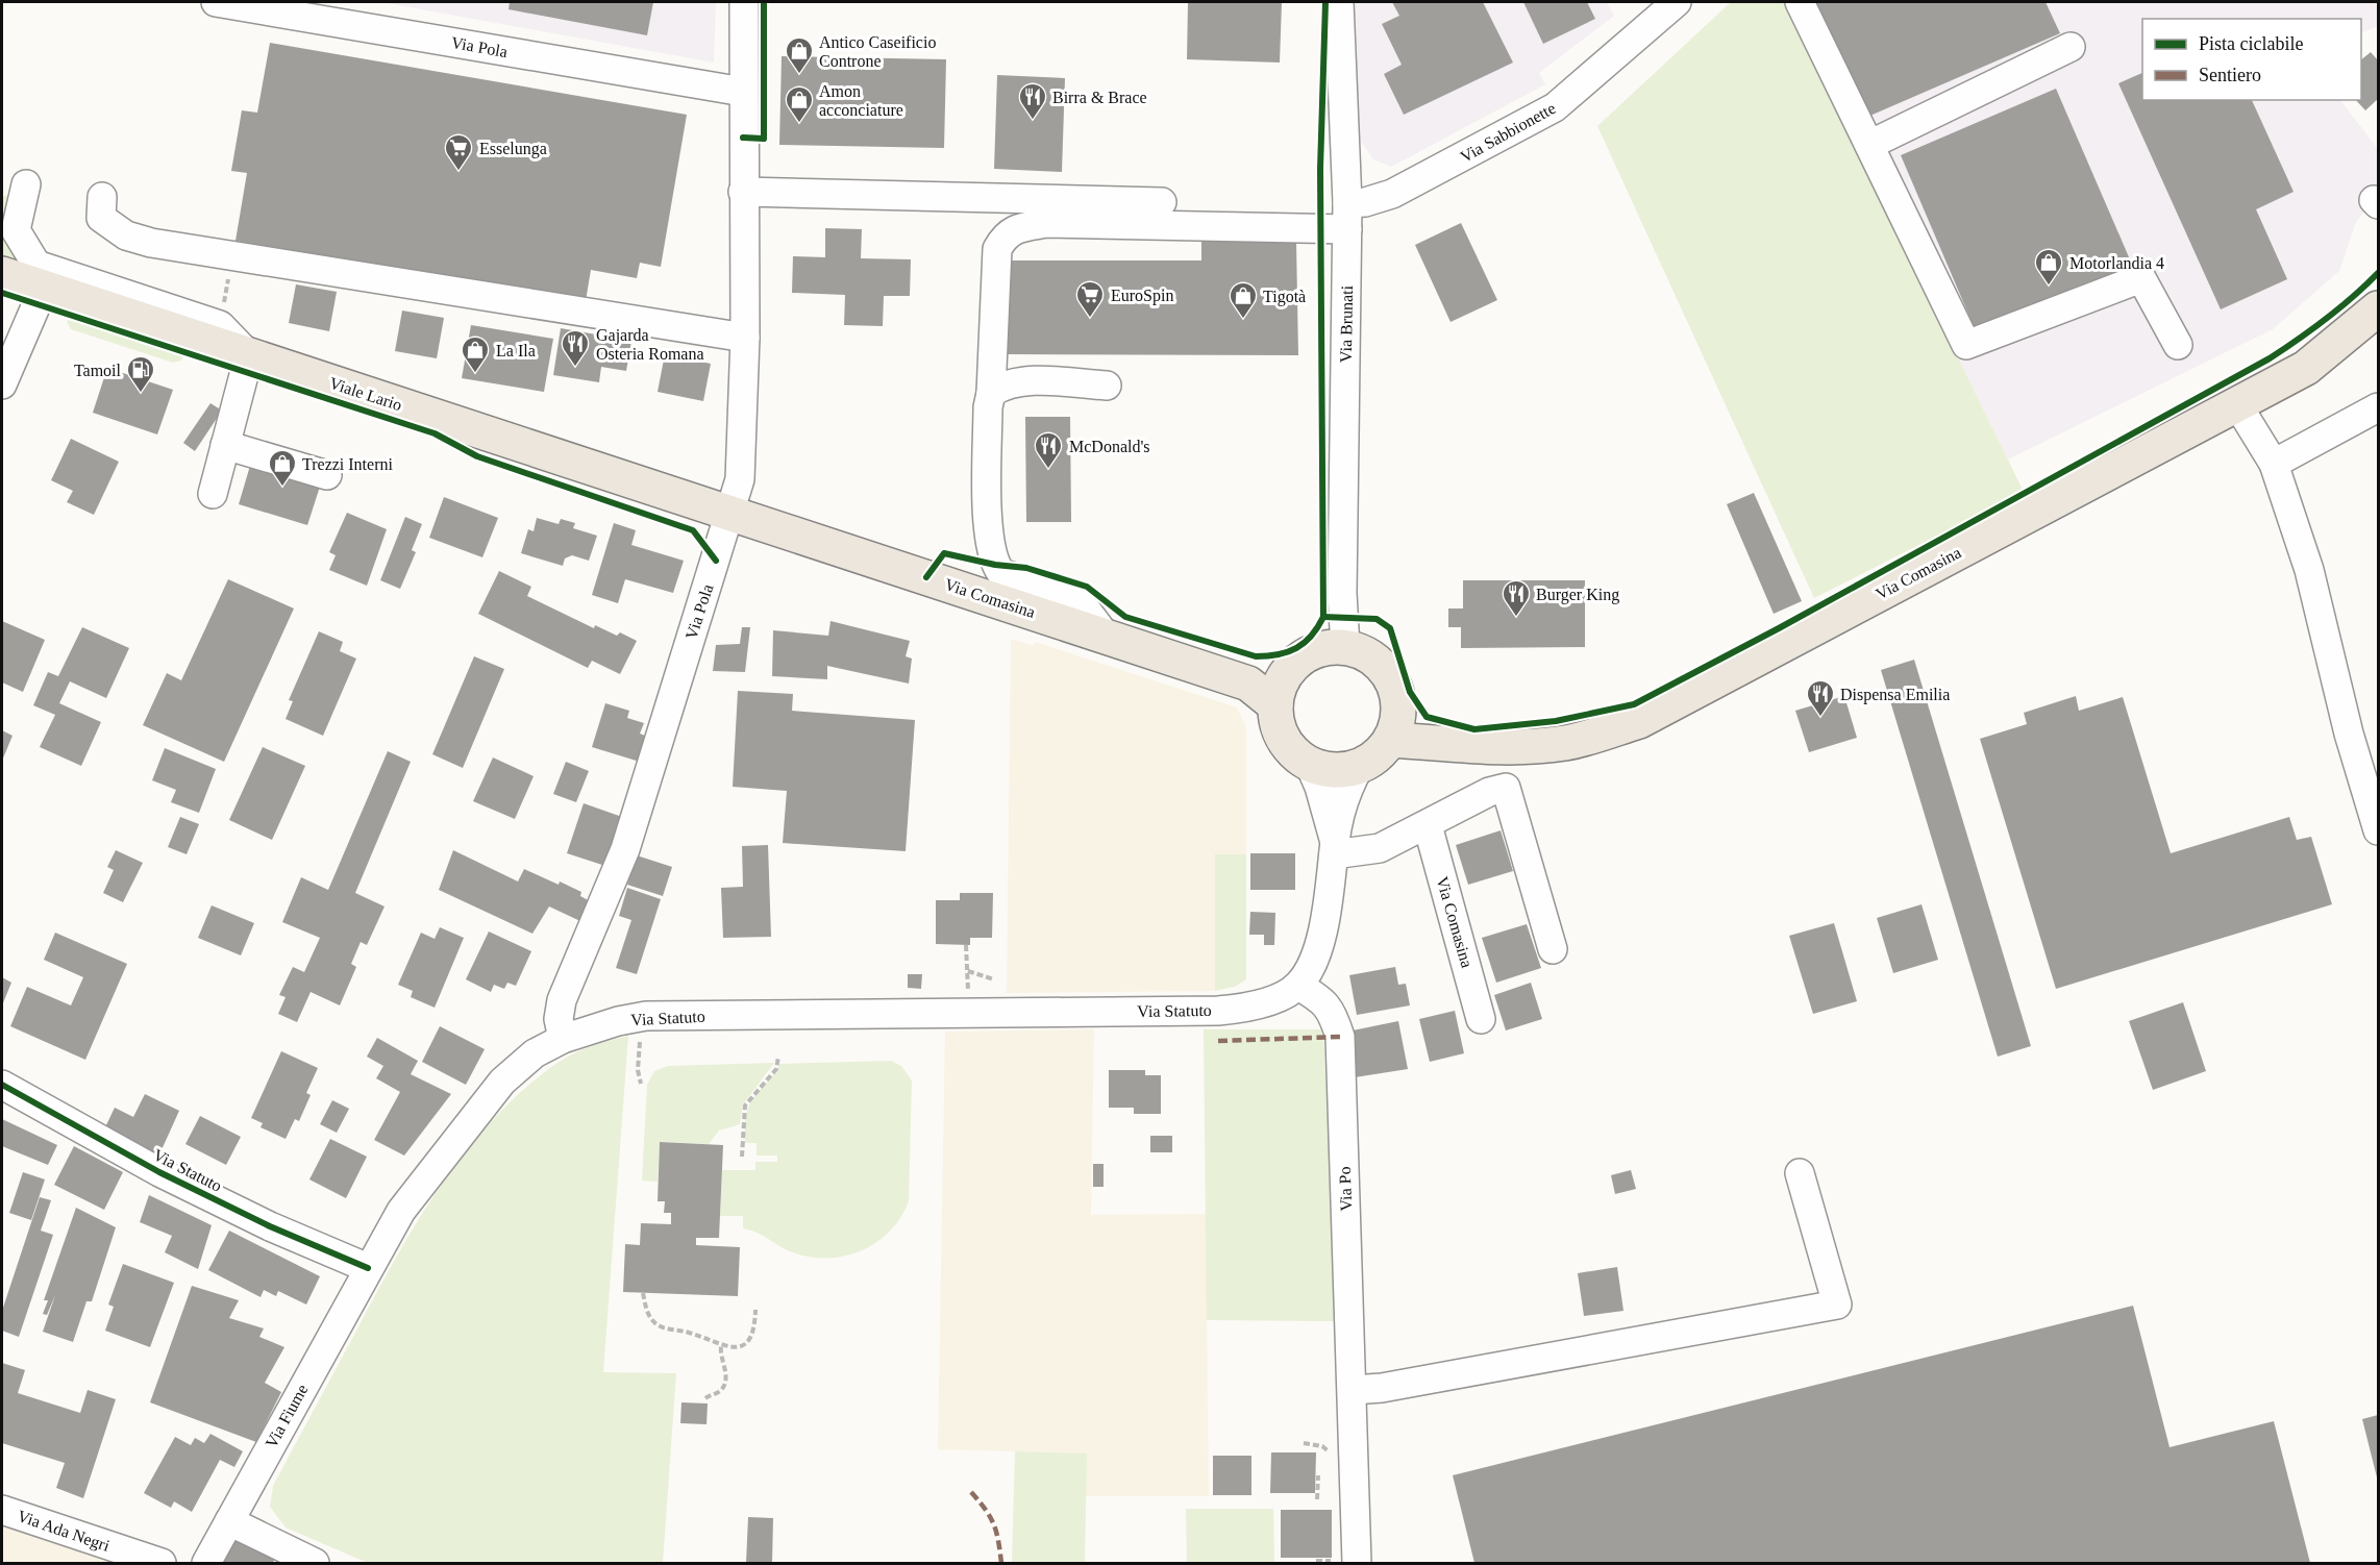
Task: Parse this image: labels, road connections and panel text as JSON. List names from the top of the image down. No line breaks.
{"streets":{"main road":["Viale Lario","Via Comasina"],"street":["Via Pola","Via Sabbionette","Via Brunati","Via Statuto","Via Po","Via Fiume","Via Ada Negri"]},"crossings":[["Via Pola","Viale Lario"],["Via Pola","Via Comasina"],["Via Pola","Via Statuto"],["Via Sabbionette","Via Brunati"],["Via Sabbionette","Via Comasina"],["Via Brunati","Via Comasina"],["Viale Lario","Via Comasina"],["Via Statuto","Via Po"],["Via Statuto","Via Fiume"]],"places":{"shop":["Antico Caseificio Controne","Amon acconciature","Motorlandia 4","Tigotà","La Ila","Trezzi Interni"],"restaurant":["Birra & Brace","Gajarda Osteria Romana","McDonald's","Burger King","Dispensa Emilia"],"supermarket":["Esselunga","EuroSpin"],"fuel station":["Tamoil"]},"legend":["Pista ciclabile","Sentiero"]}
